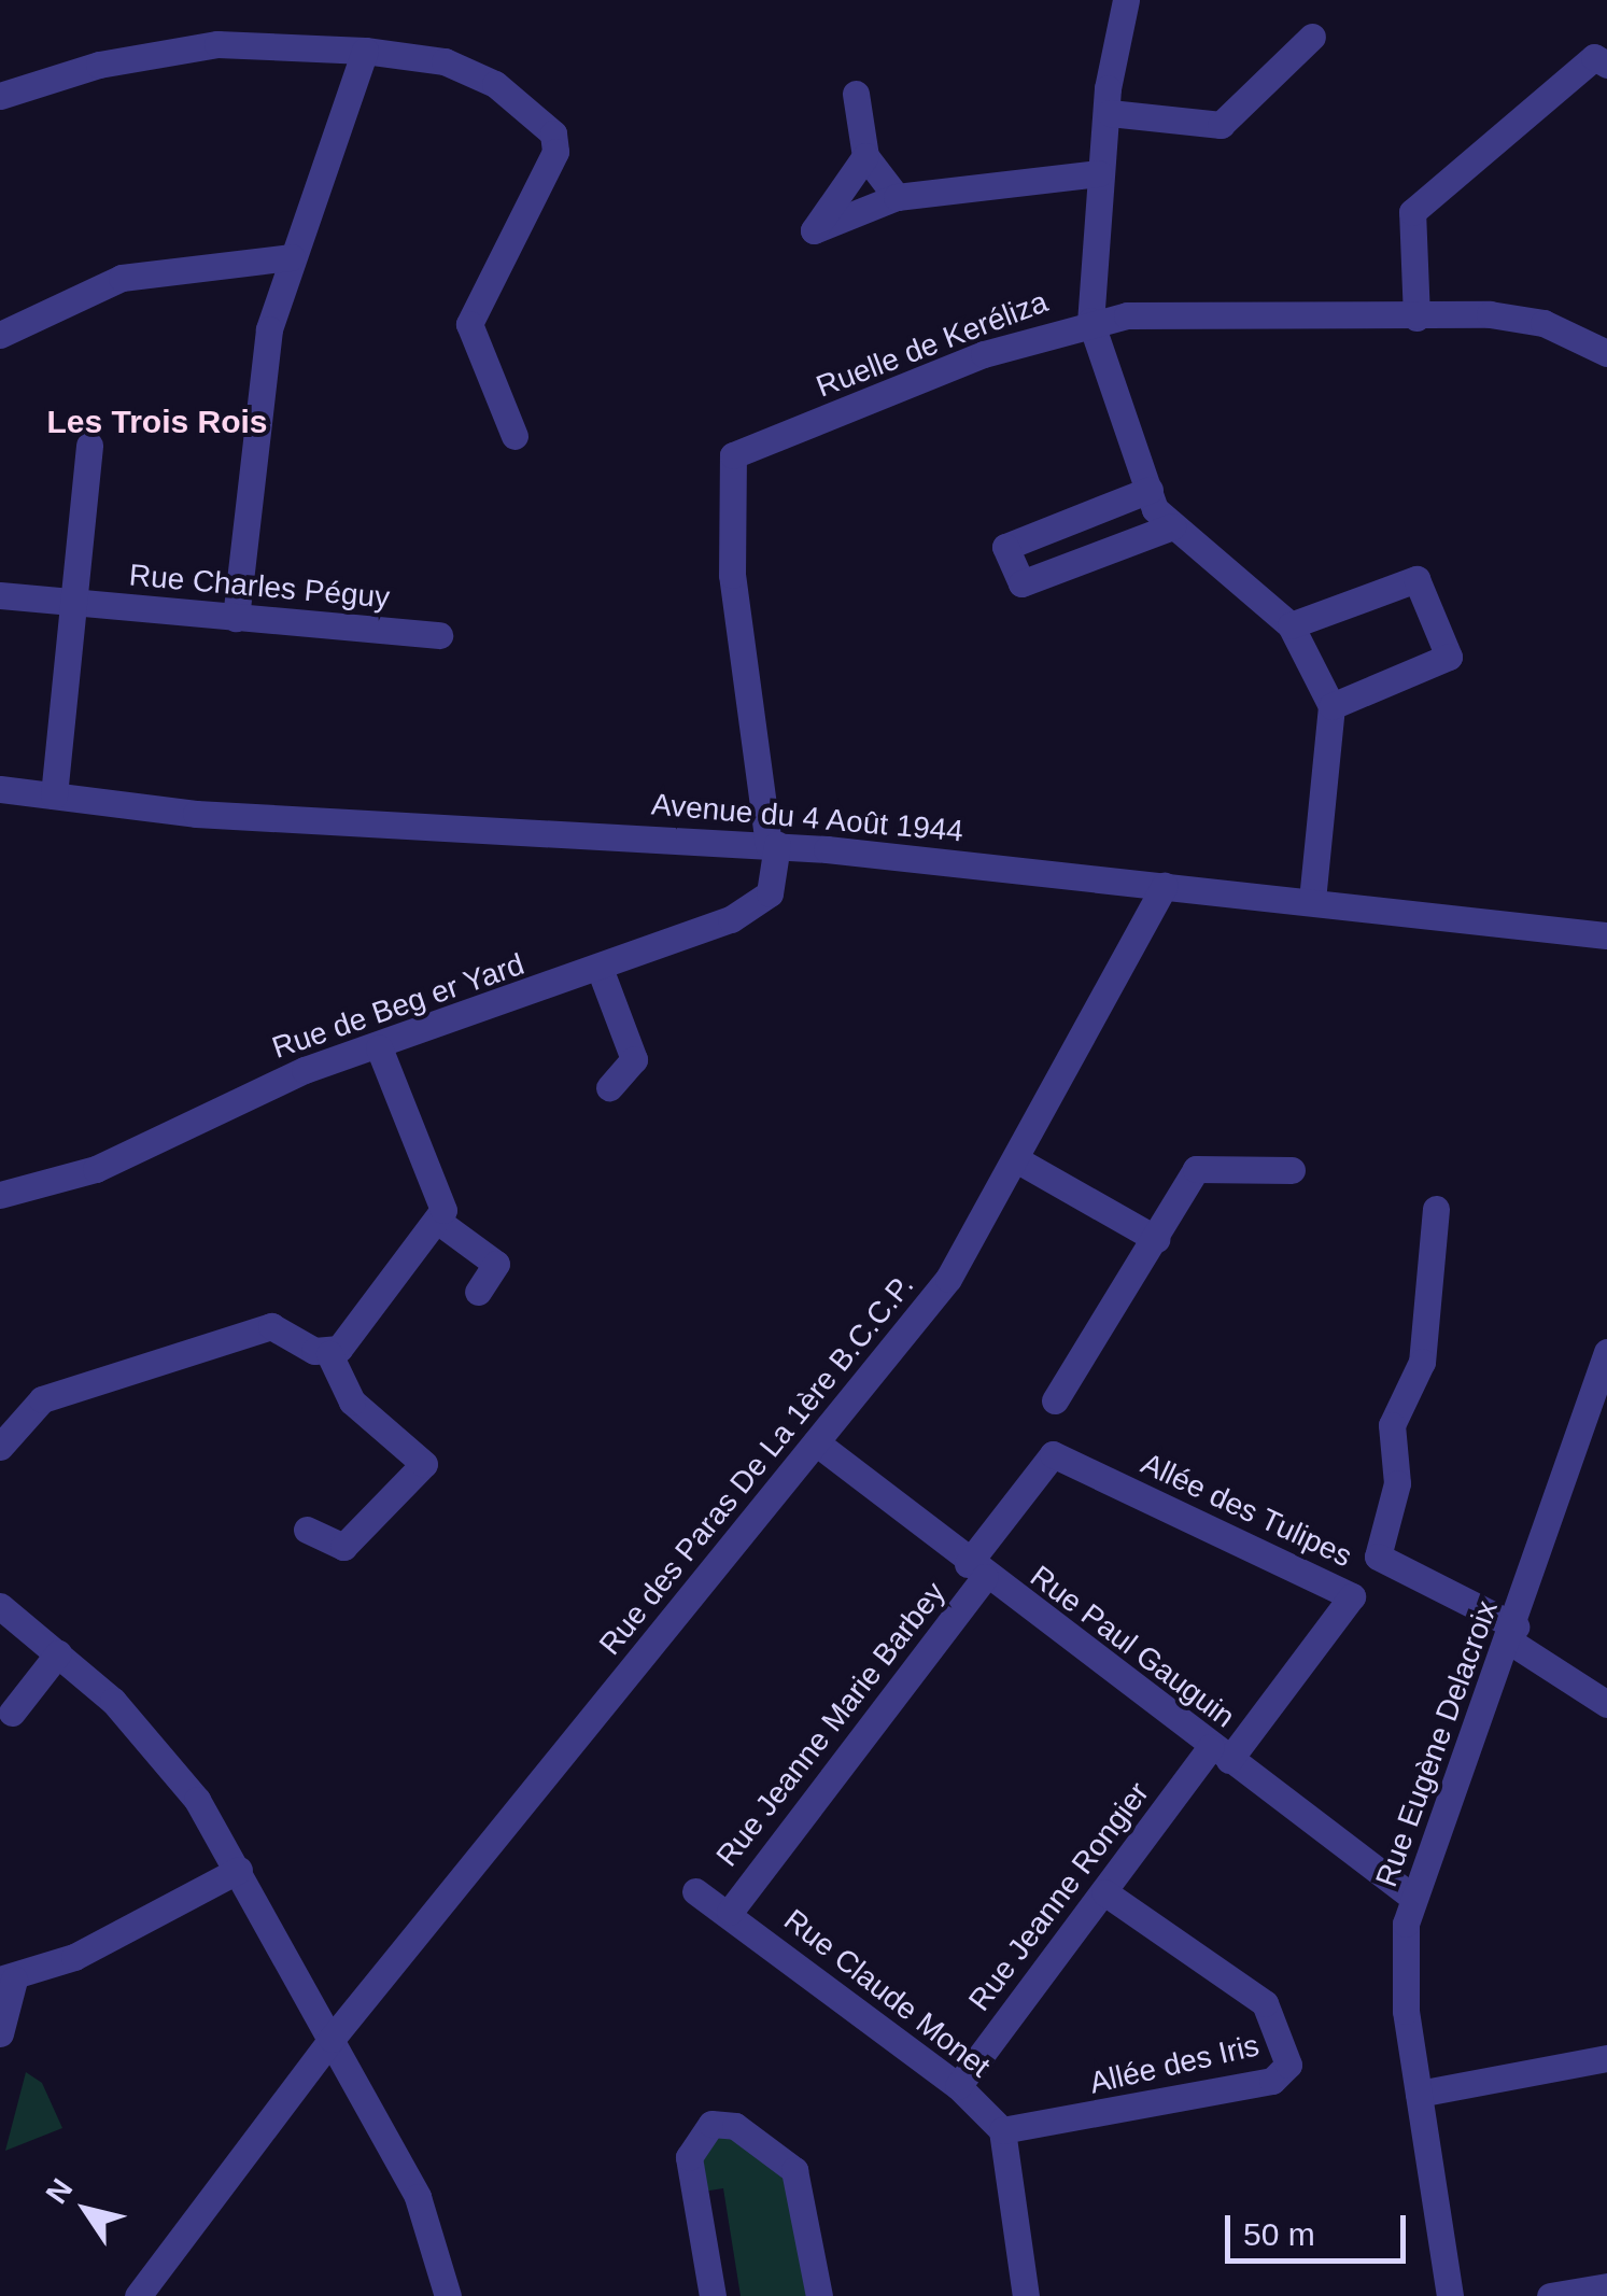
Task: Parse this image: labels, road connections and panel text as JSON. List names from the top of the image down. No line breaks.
{"streets":{"street":["Ruelle de Keréliza","Rue Charles Péguy","Avenue du 4 Août 1944","Rue de Beg er Yard","Rue des Paras De La 1ère B.C.C.P.","Allée des Tulipes","Rue Paul Gauguin","Rue Jeanne Marie Barbey","Rue Eugène Delacroix","Rue Jeanne Rongier","Rue Claude Monet","Allée des Iris"]},"crossings":[["Ruelle de Keréliza","Avenue du 4 Août 1944"],["Ruelle de Keréliza","Rue de Beg er Yard"],["Avenue du 4 Août 1944","Rue de Beg er Yard"],["Avenue du 4 Août 1944","Rue des Paras De La 1ère B.C.C.P."],["Rue des Paras De La 1ère B.C.C.P.","Rue Paul Gauguin"],["Allée des Tulipes","Rue Paul Gauguin"],["Allée des Tulipes","Rue Jeanne Marie Barbey"],["Allée des Tulipes","Rue Jeanne Rongier"],["Rue Paul Gauguin","Rue Jeanne Marie Barbey"],["Rue Paul Gauguin","Rue Eugène Delacroix"],["Rue Paul Gauguin","Rue Jeanne Rongier"],["Rue Jeanne Marie Barbey","Rue Claude Monet"],["Rue Jeanne Rongier","Rue Claude Monet"],["Rue Jeanne Rongier","Allée des Iris"],["Rue Claude Monet","Allée des Iris"]],"districts":["Les Trois Rois"],"scale_bar":"50 m","north":"top left"}
